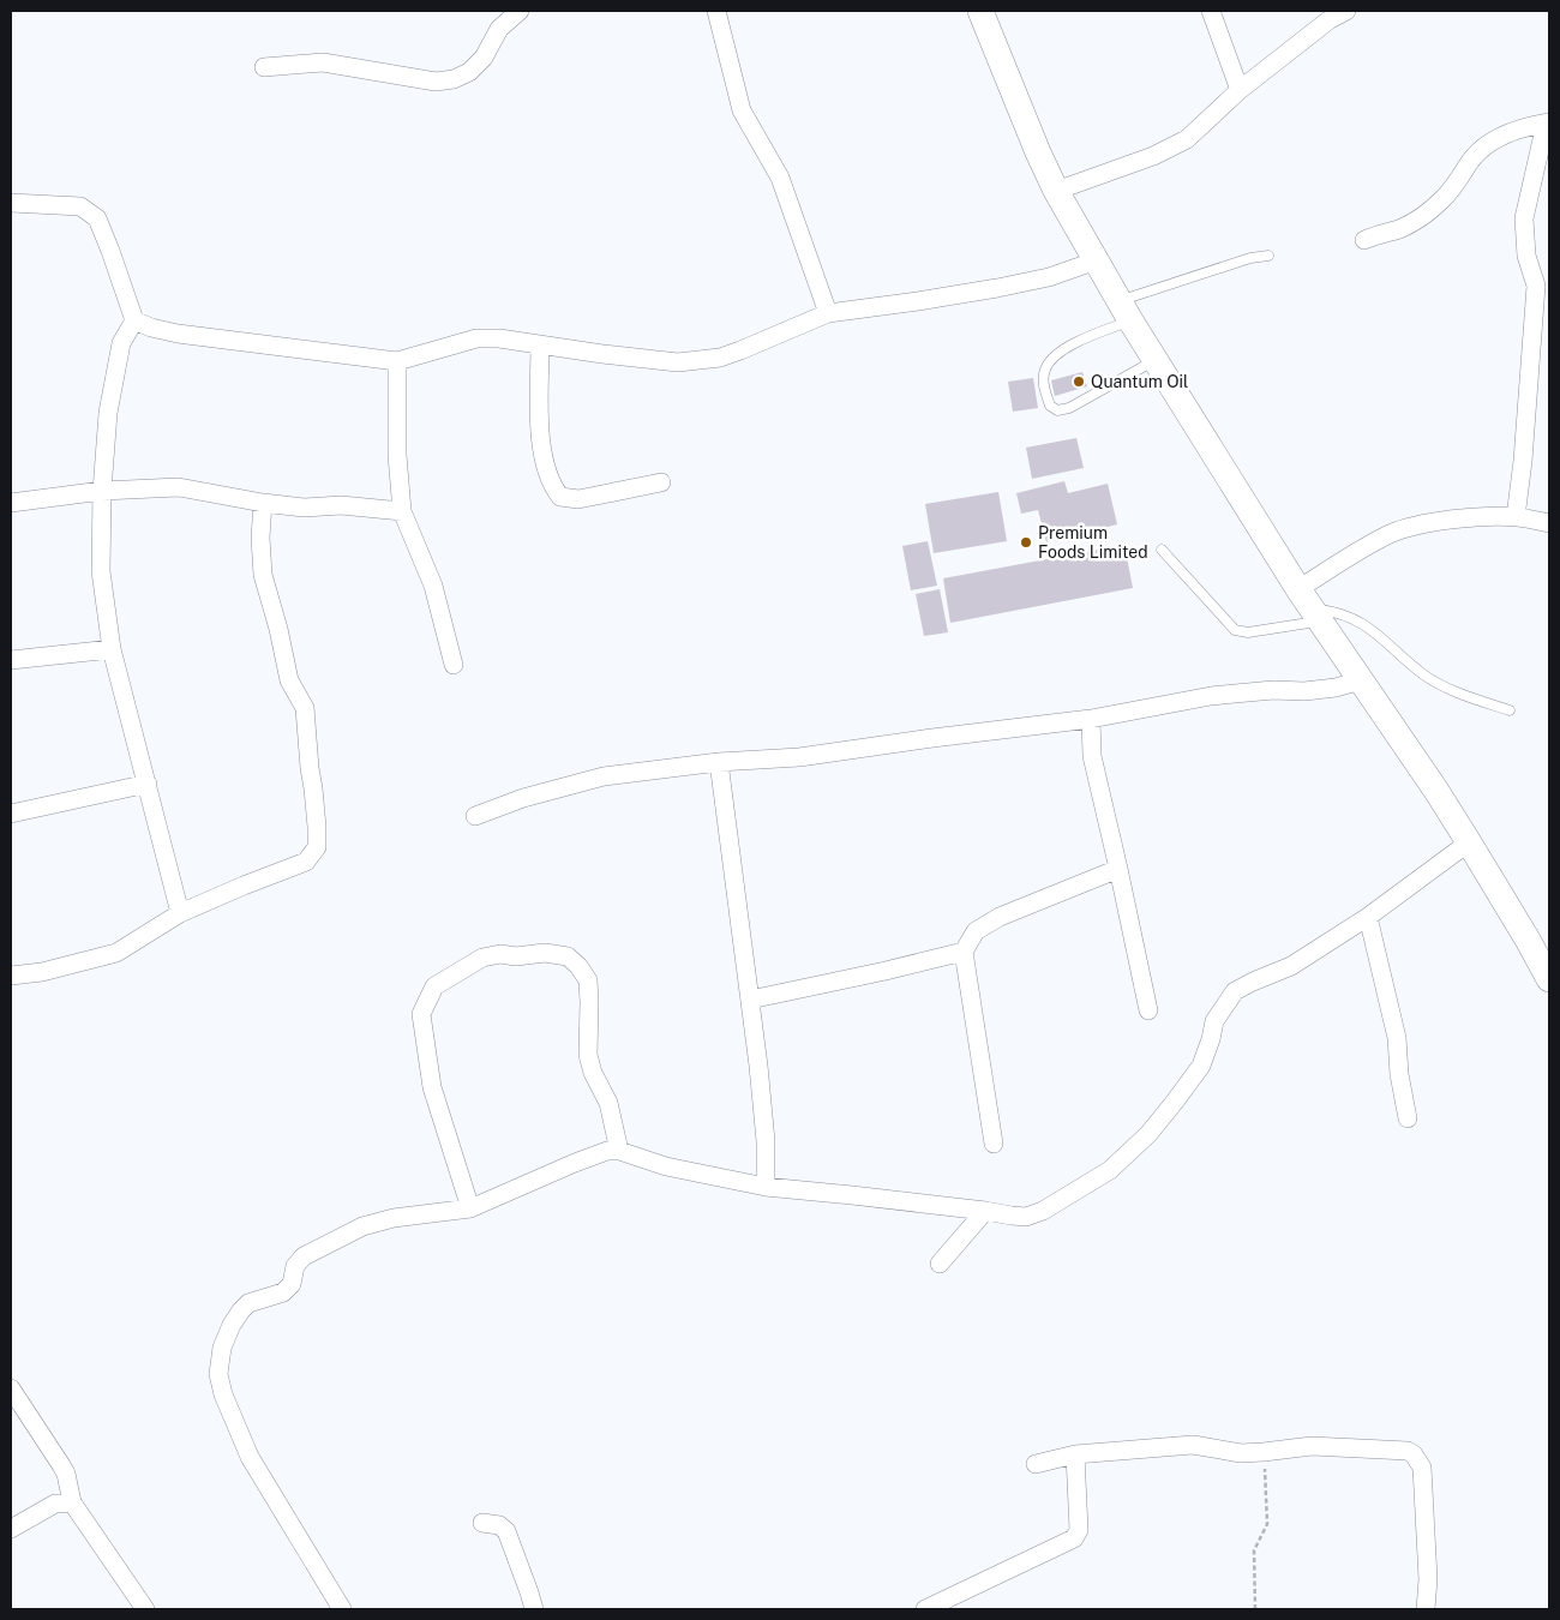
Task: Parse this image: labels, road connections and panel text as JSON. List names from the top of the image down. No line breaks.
{"places":["Quantum Oil","Premium Foods Limited"]}
